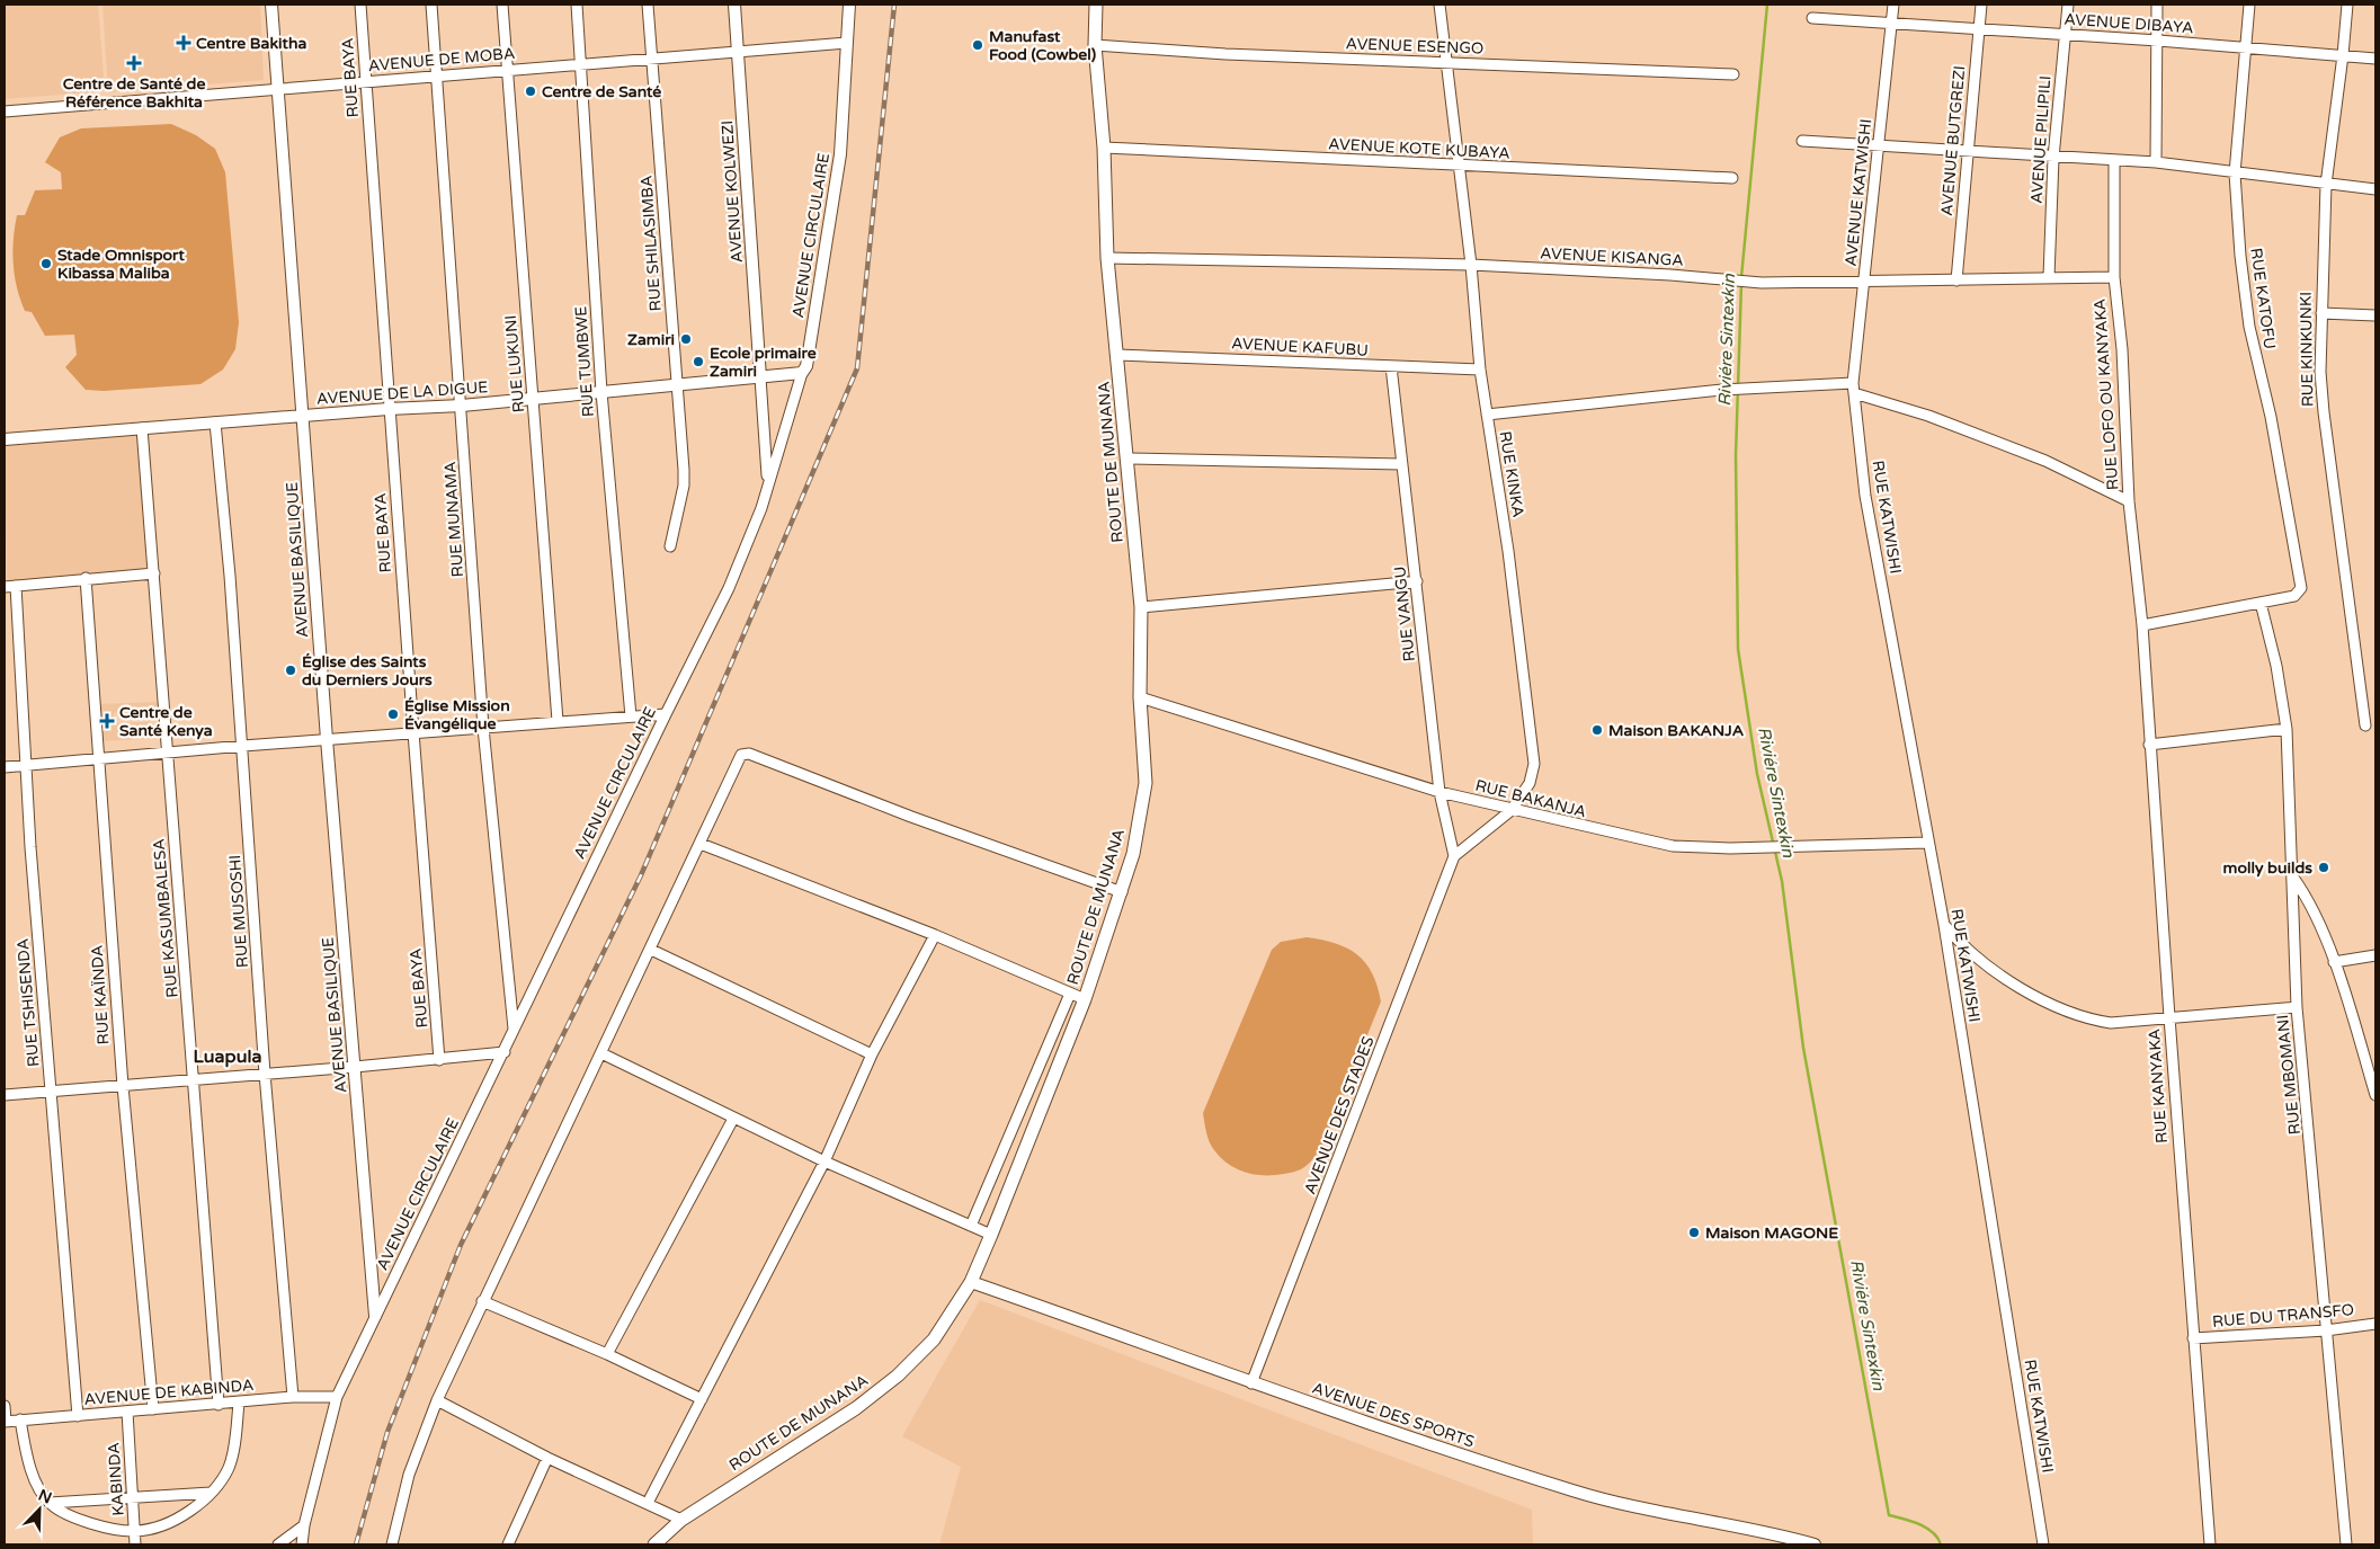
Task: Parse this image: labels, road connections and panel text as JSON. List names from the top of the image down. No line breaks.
{"streets":{"main road":["ROUTE DE MUNANA"],"street":["AVENUE DIBAYA","AVENUE ESENGO","AVENUE DE MOBA","RUE BAYA","AVENUE PILIPILI","AVENUE BUTGREZI","AVENUE KOTE KUBAYA","AVENUE KOLWEZI","AVENUE KATWISHI","AVENUE CIRCULAIRE","RUE SHILASIMBA","AVENUE KISANGA","RUE KATOFU","AVENUE KAFUBU","RUE KINKUNKI","RUE TUMBWE","RUE LUKUNI","AVENUE DE LA DIGUE","RUE LOFO OU KANYAKA","RUE KINKA","RUE KATWISHI","RUE MUNAMA","AVENUE BASILIQUE","RUE VANGU","RUE BAKANJA","RUE MUSOSHI","RUE KASUMBALESA","RUE KAÏNDA","RUE TSHISENDA","RUE MBOMANI","RUE KANYAKA","AVENUE DES STADES","RUE DU TRANSFO","AVENUE DE KABINDA","AVENUE DES SPORTS","KABINDA"]},"crossings":[["AVENUE DIBAYA","AVENUE PILIPILI"],["AVENUE DIBAYA","AVENUE BUTGREZI"],["AVENUE DIBAYA","AVENUE KATWISHI"],["AVENUE DIBAYA","RUE KATOFU"],["AVENUE DIBAYA","RUE KINKUNKI"],["AVENUE ESENGO","ROUTE DE MUNANA"],["AVENUE ESENGO","RUE KINKA"],["AVENUE DE MOBA","RUE BAYA"],["AVENUE DE MOBA","AVENUE KOLWEZI"],["AVENUE DE MOBA","AVENUE CIRCULAIRE"],["AVENUE DE MOBA","RUE SHILASIMBA"],["AVENUE DE MOBA","RUE TUMBWE"],["AVENUE DE MOBA","RUE LUKUNI"],["AVENUE DE MOBA","RUE MUNAMA"],["AVENUE DE MOBA","AVENUE BASILIQUE"],["RUE BAYA","AVENUE DE LA DIGUE"],["AVENUE PILIPILI","AVENUE KISANGA"],["AVENUE BUTGREZI","AVENUE KISANGA"],["AVENUE KOTE KUBAYA","ROUTE DE MUNANA"],["AVENUE KOTE KUBAYA","RUE KINKA"],["AVENUE KOLWEZI","AVENUE DE LA DIGUE"],["AVENUE KATWISHI","AVENUE KISANGA"],["AVENUE KATWISHI","RUE KATWISHI"],["AVENUE CIRCULAIRE","AVENUE DE LA DIGUE"],["AVENUE CIRCULAIRE","RUE MUNAMA"],["AVENUE CIRCULAIRE","AVENUE BASILIQUE"],["AVENUE CIRCULAIRE","AVENUE DE KABINDA"],["RUE SHILASIMBA","AVENUE DE LA DIGUE"],["AVENUE KISANGA","RUE LOFO OU KANYAKA"],["AVENUE KISANGA","ROUTE DE MUNANA"],["AVENUE KISANGA","RUE KINKA"],["RUE KATOFU","RUE MBOMANI"],["AVENUE KAFUBU","ROUTE DE MUNANA"],["AVENUE KAFUBU","RUE KINKA"],["AVENUE KAFUBU","RUE VANGU"],["RUE TUMBWE","AVENUE DE LA DIGUE"],["RUE LUKUNI","AVENUE DE LA DIGUE"],["AVENUE DE LA DIGUE","RUE MUNAMA"],["AVENUE DE LA DIGUE","AVENUE BASILIQUE"],["AVENUE DE LA DIGUE","RUE MUSOSHI"],["AVENUE DE LA DIGUE","RUE KASUMBALESA"],["RUE LOFO OU KANYAKA","RUE KANYAKA"],["ROUTE DE MUNANA","RUE BAKANJA"],["ROUTE DE MUNANA","AVENUE DES SPORTS"],["RUE KINKA","RUE VANGU"],["RUE KINKA","RUE BAKANJA"],["RUE KINKA","AVENUE DES STADES"],["RUE KATWISHI","RUE BAKANJA"],["RUE VANGU","RUE BAKANJA"],["RUE VANGU","AVENUE DES STADES"],["RUE MUSOSHI","AVENUE DE KABINDA"],["RUE KASUMBALESA","AVENUE DE KABINDA"],["RUE KAÏNDA","AVENUE DE KABINDA"],["RUE TSHISENDA","AVENUE DE KABINDA"],["RUE MBOMANI","RUE DU TRANSFO"],["RUE KANYAKA","RUE DU TRANSFO"],["AVENUE DES STADES","AVENUE DES SPORTS"],["AVENUE DE KABINDA","KABINDA"]],"districts":["Luapula"],"water":["Riviére Sintexkin"],"places":{"health":["Centre Bakitha","Centre de Santé de Référence Bakhita","Centre de Santé Kenya"],"other":["Manufast Food (Cowbel)","Centre de Santé","Stade Omnisport Kibassa Maliba","Zamiri","Ecole primaire Zamiri","Église des Saints du Derniers Jours","Église Mission Évangélique","Maison BAKANJA","molly builds","Maison MAGONE"]},"north":"top right"}
